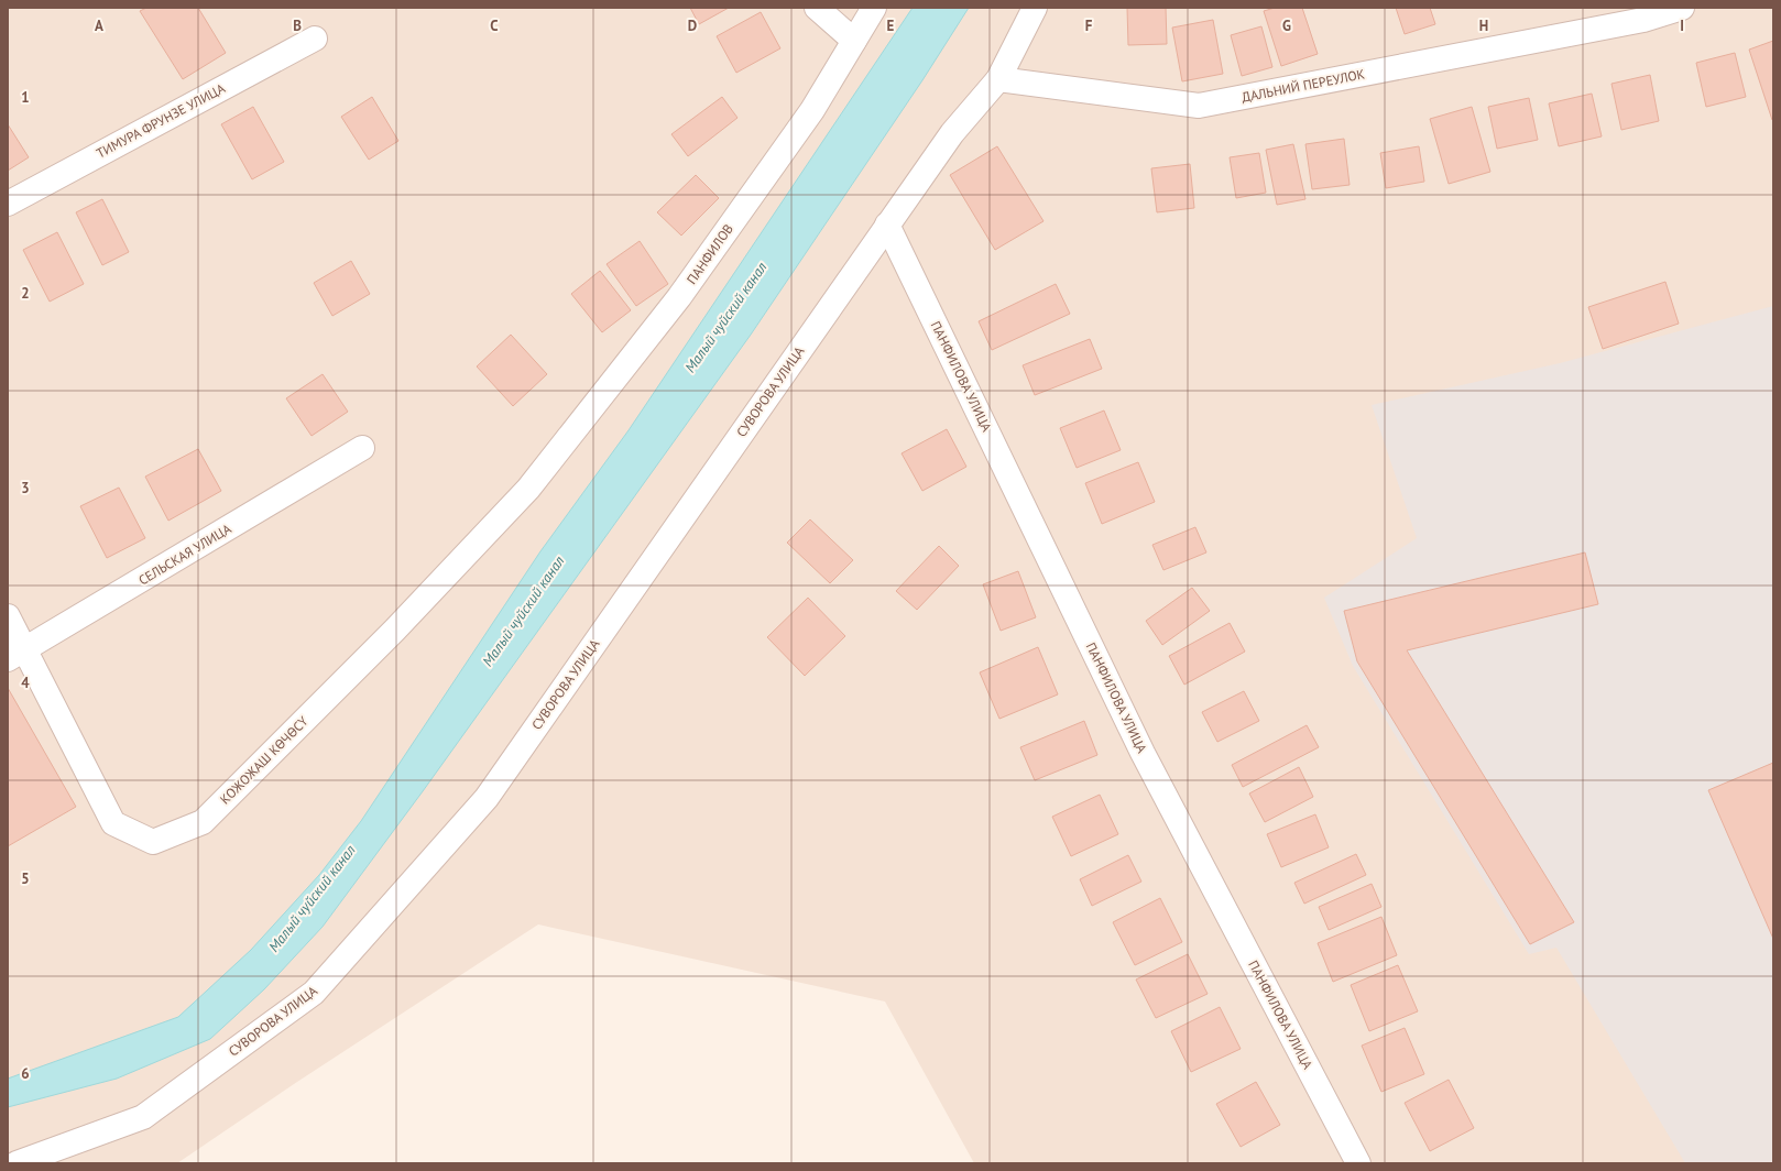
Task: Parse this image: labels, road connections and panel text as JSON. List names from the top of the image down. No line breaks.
{"streets":{"street":["ДАЛЬНИЙ ПЕРЕУЛОК","ТИМУРА ФРУНЗЕ УЛИЦА","ПАНФИЛОВ","ПАНФИЛОВА УЛИЦА","СУВОРОВА УЛИЦА","СЕЛЬСКАЯ УЛИЦА","КОЖОЖАШ КӨЧӨСҮ"]},"crossings":[["ДАЛЬНИЙ ПЕРЕУЛОК","СУВОРОВА УЛИЦА"],["ПАНФИЛОВ","КОЖОЖАШ КӨЧӨСҮ"],["ПАНФИЛОВА УЛИЦА","СУВОРОВА УЛИЦА"],["СЕЛЬСКАЯ УЛИЦА","КОЖОЖАШ КӨЧӨСҮ"]],"water":["Малый чуйский канал"],"grid":{"columns":["A","B","C","D","E","F","G","H","I"],"rows":["1","2","3","4","5","6"]}}
